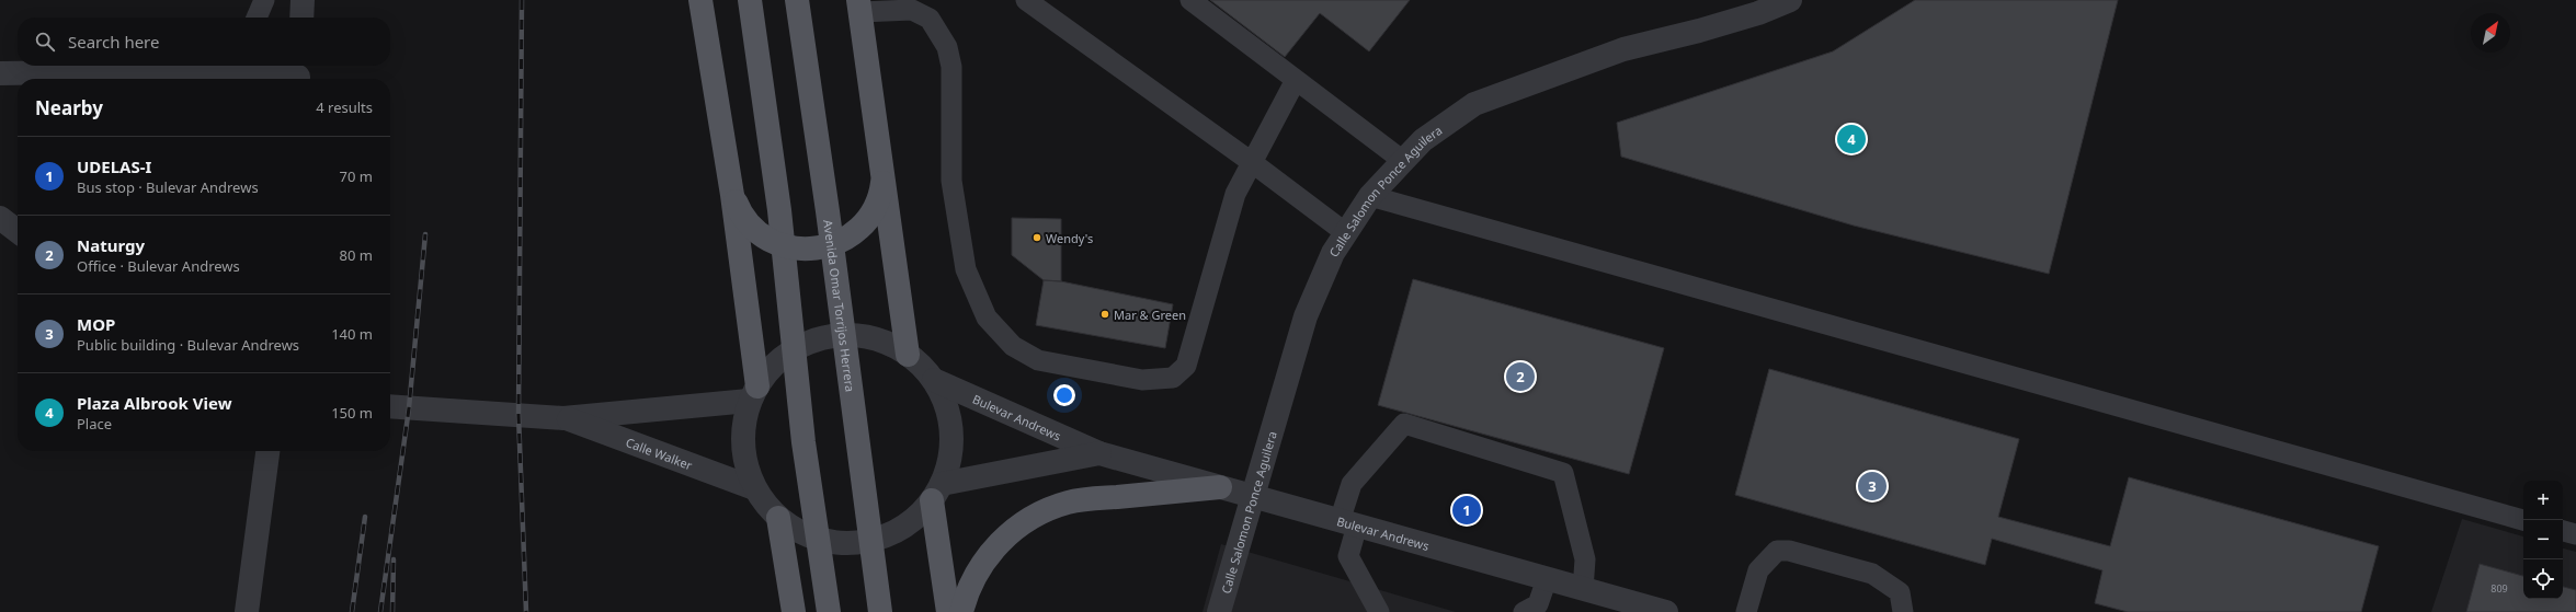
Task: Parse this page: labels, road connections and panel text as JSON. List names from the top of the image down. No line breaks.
{"streets":{"main road":["Avenida Omar Torrijos Herrera"],"street":["Calle Salomon Ponce Aguilera","Bulevar Andrews","Calle Walker"]},"crossings":[["Calle Salomon Ponce Aguilera","Bulevar Andrews"]],"places":["Wendy's","Mar & Green"],"house_numbers":["809"],"north":"top right","page":{"search":"Search here","heading":["Nearby","4 results"],"pins":["4","2","3","1"],"list":[{"mark":"1","name":"UDELAS-I","note":"Bus stop · Bulevar Andrews","value":"70 m"},{"mark":"2","name":"Naturgy","note":"Office · Bulevar Andrews","value":"80 m"},{"mark":"3","name":"MOP","note":"Public building · Bulevar Andrews","value":"140 m"},{"mark":"4","name":"Plaza Albrook View","note":"Place","value":"150 m"}],"map_buttons":["+","−"]}}
